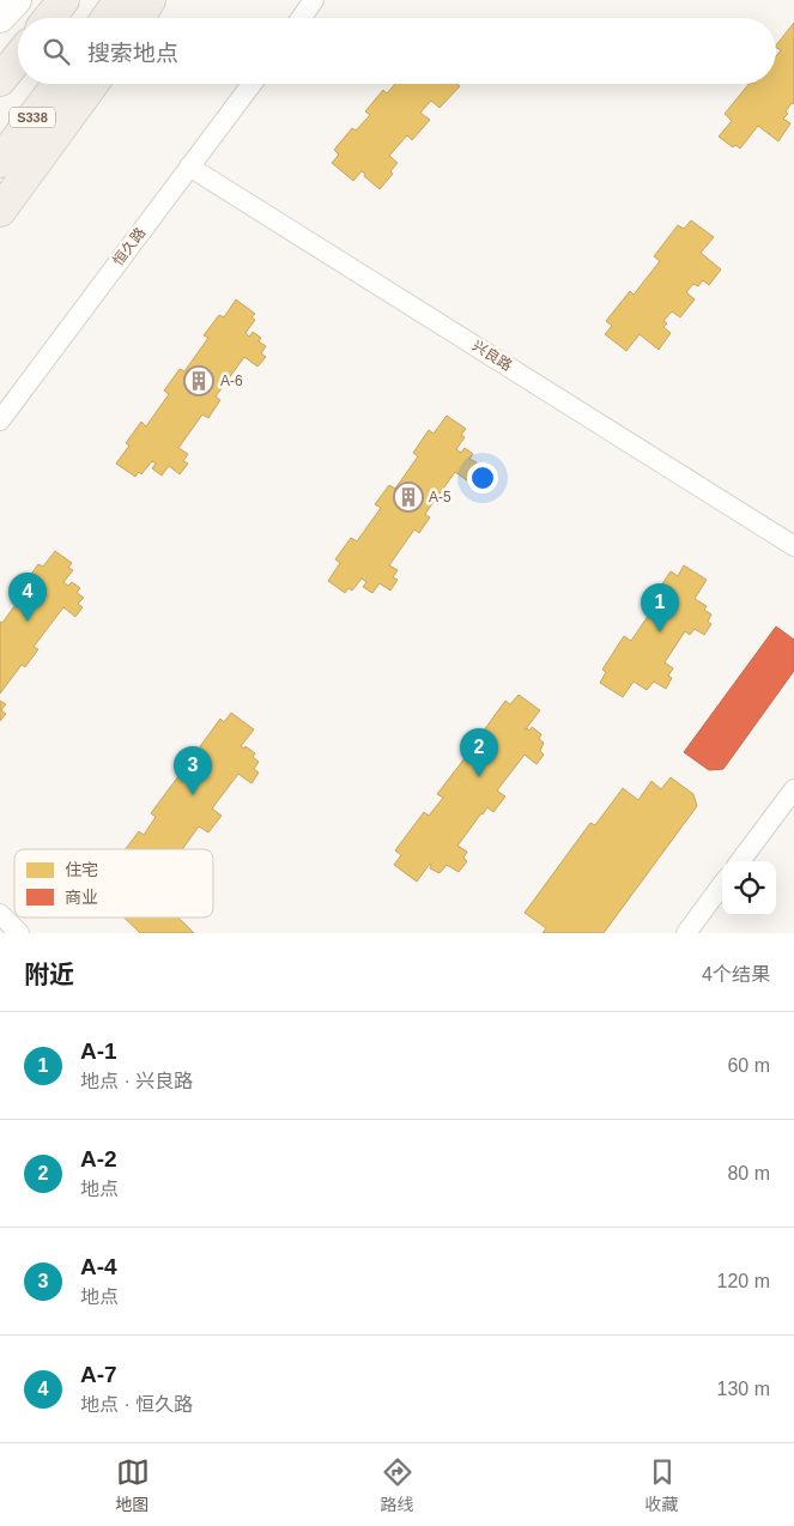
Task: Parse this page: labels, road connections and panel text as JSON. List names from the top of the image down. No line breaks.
{"streets":{"main road":["S338"],"street":["恒久路","兴良路"]},"crossings":[["恒久路","兴良路"]],"places":{"building":["A-6","A-5"]},"legend":["住宅","商业"],"page":{"search":"搜索地点","pins":["4","1","2","3"],"heading":["附近","4个结果"],"list":[{"mark":"1","name":"A-1","note":"地点 · 兴良路","value":"60 m"},{"mark":"2","name":"A-2","note":"地点","value":"80 m"},{"mark":"3","name":"A-4","note":"地点","value":"120 m"},{"mark":"4","name":"A-7","note":"地点 · 恒久路","value":"130 m"}],"nav":["地图","路线","收藏"]}}
